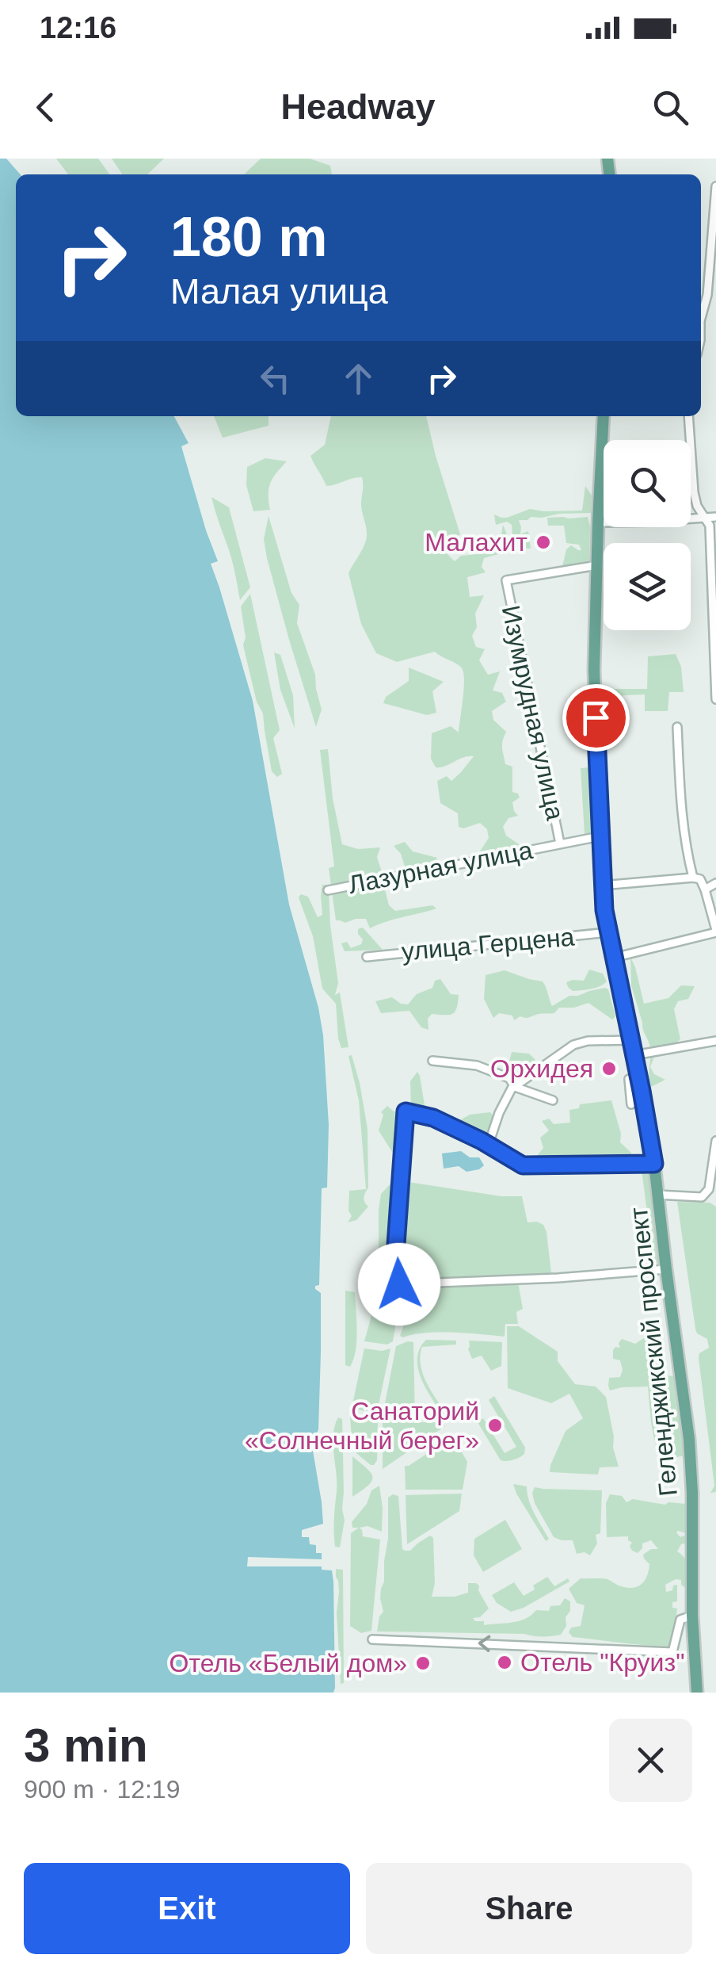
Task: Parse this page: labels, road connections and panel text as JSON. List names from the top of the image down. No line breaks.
{"streets":{"main road":["Геленджикский проспект"],"street":["Изумрудная улица","Лазурная улица","улица Герцена"]},"crossings":[["Изумрудная улица","Лазурная улица"],["Изумрудная улица","Геленджикский проспект"],["Лазурная улица","Геленджикский проспект"],["улица Герцена","Геленджикский проспект"]],"places":["Малахит","Орхидея","Санаторий «Солнечный берег»","Отель \"Круиз\"","Отель «Белый дом»"],"page":{"status":"12:16","header":"Headway","turn":["180 m","Малая улица"],"heading":["3 min","900 m · 12:19"],"buttons":["Exit","Share"]}}
